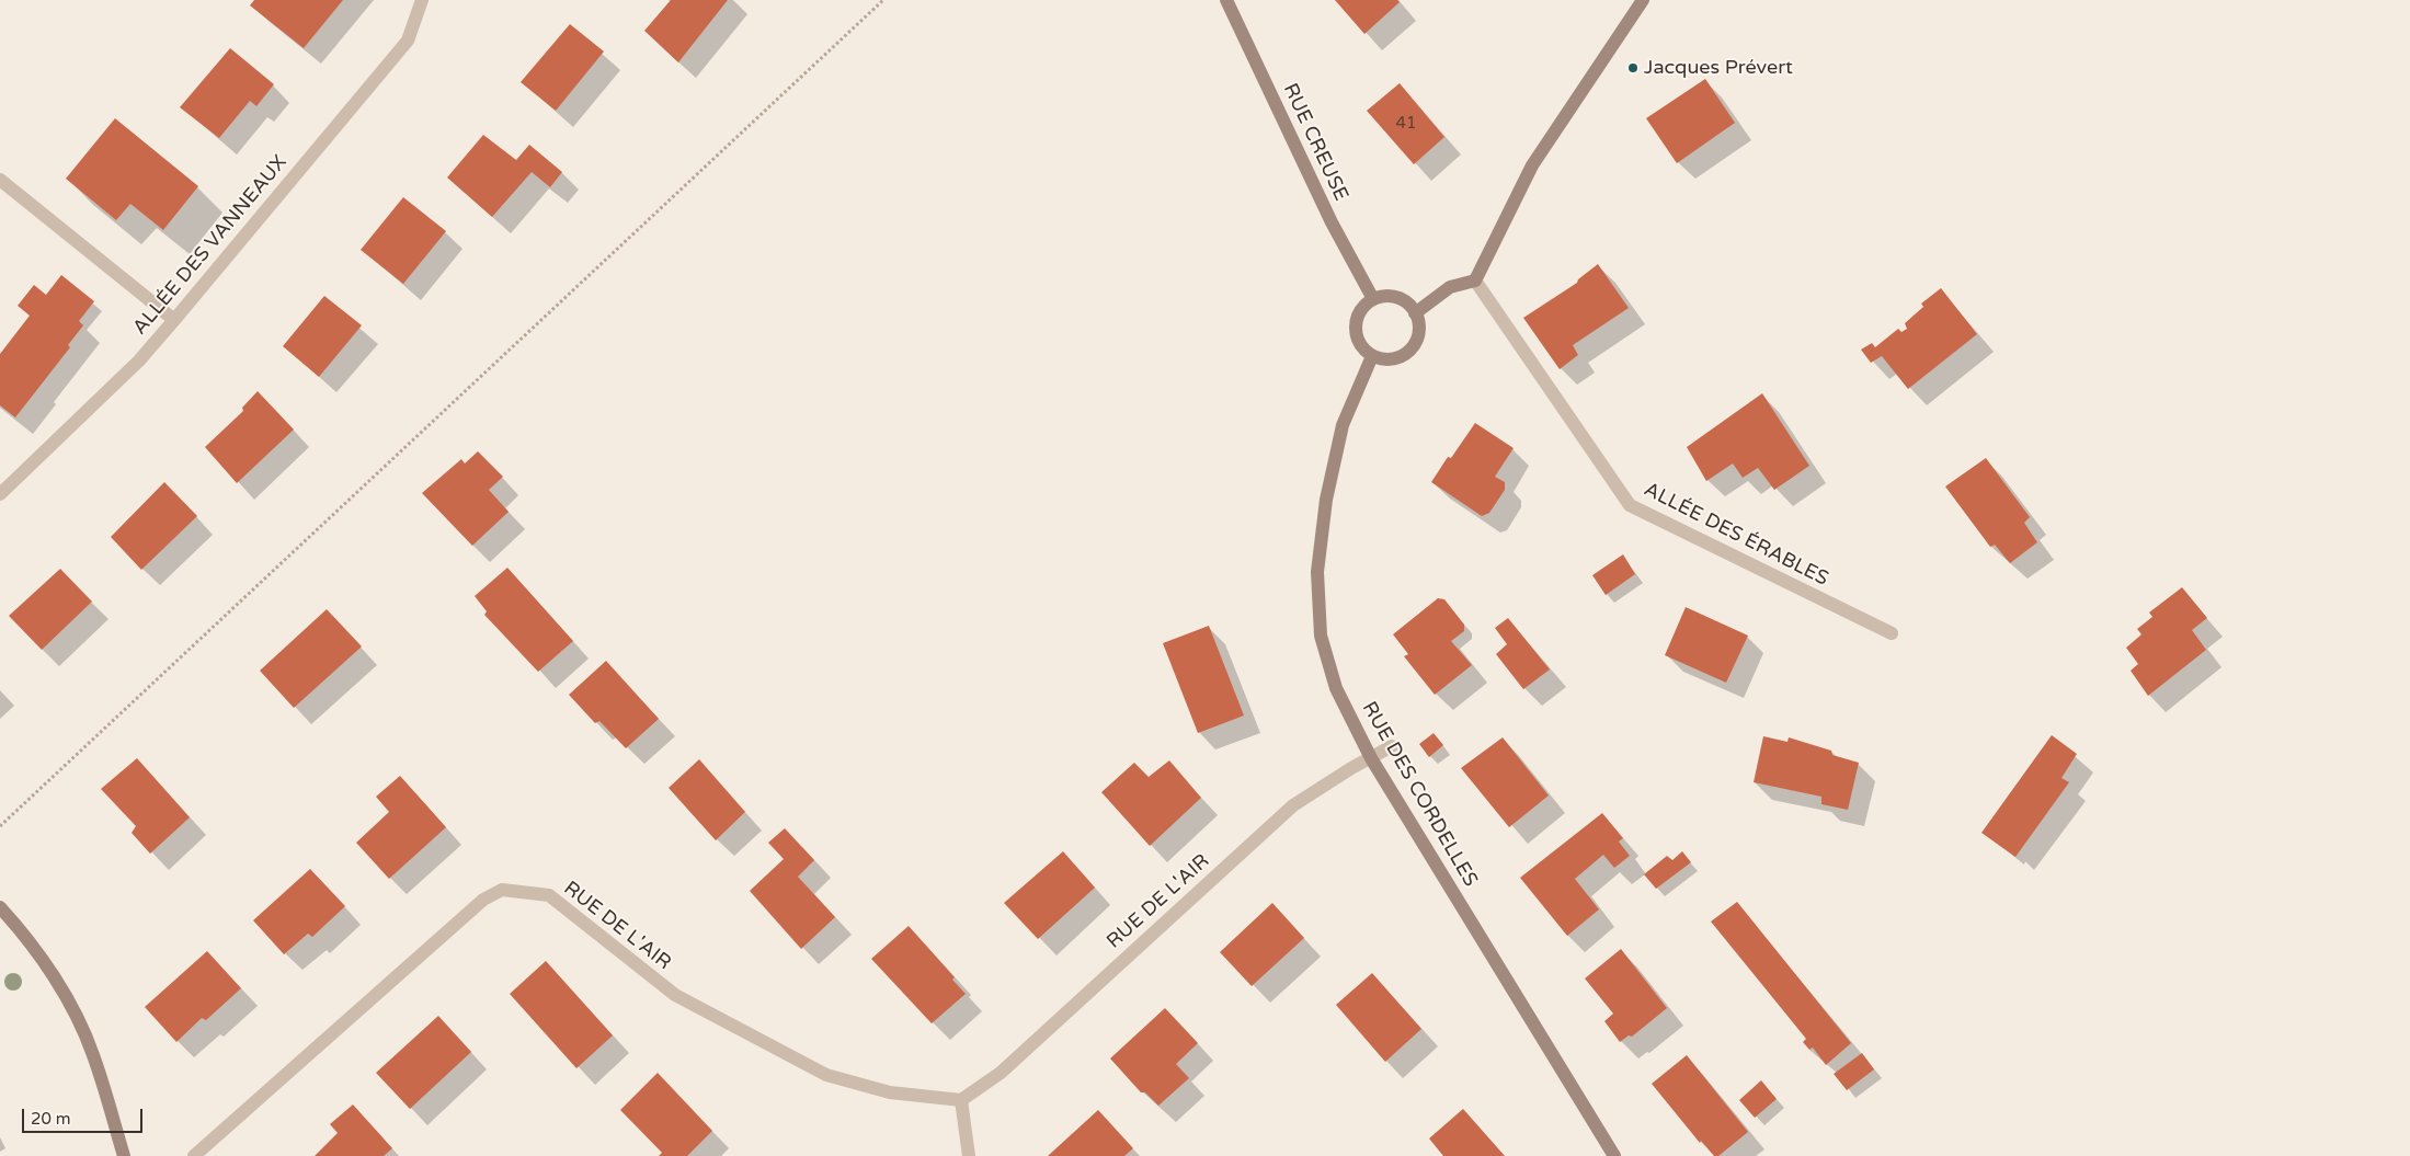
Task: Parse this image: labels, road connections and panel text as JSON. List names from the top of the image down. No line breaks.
{"streets":{"street":["RUE CREUSE","ALLÉE DES VANNEAUX","ALLÉE DES ÉRABLES","RUE DES CORDELLES","RUE DE L'AIR"]},"crossings":[["RUE CREUSE","RUE DES CORDELLES"],["RUE DES CORDELLES","RUE DE L'AIR"]],"places":["Jacques Prévert"],"house_numbers":["41"],"scale_bar":"20 m"}
